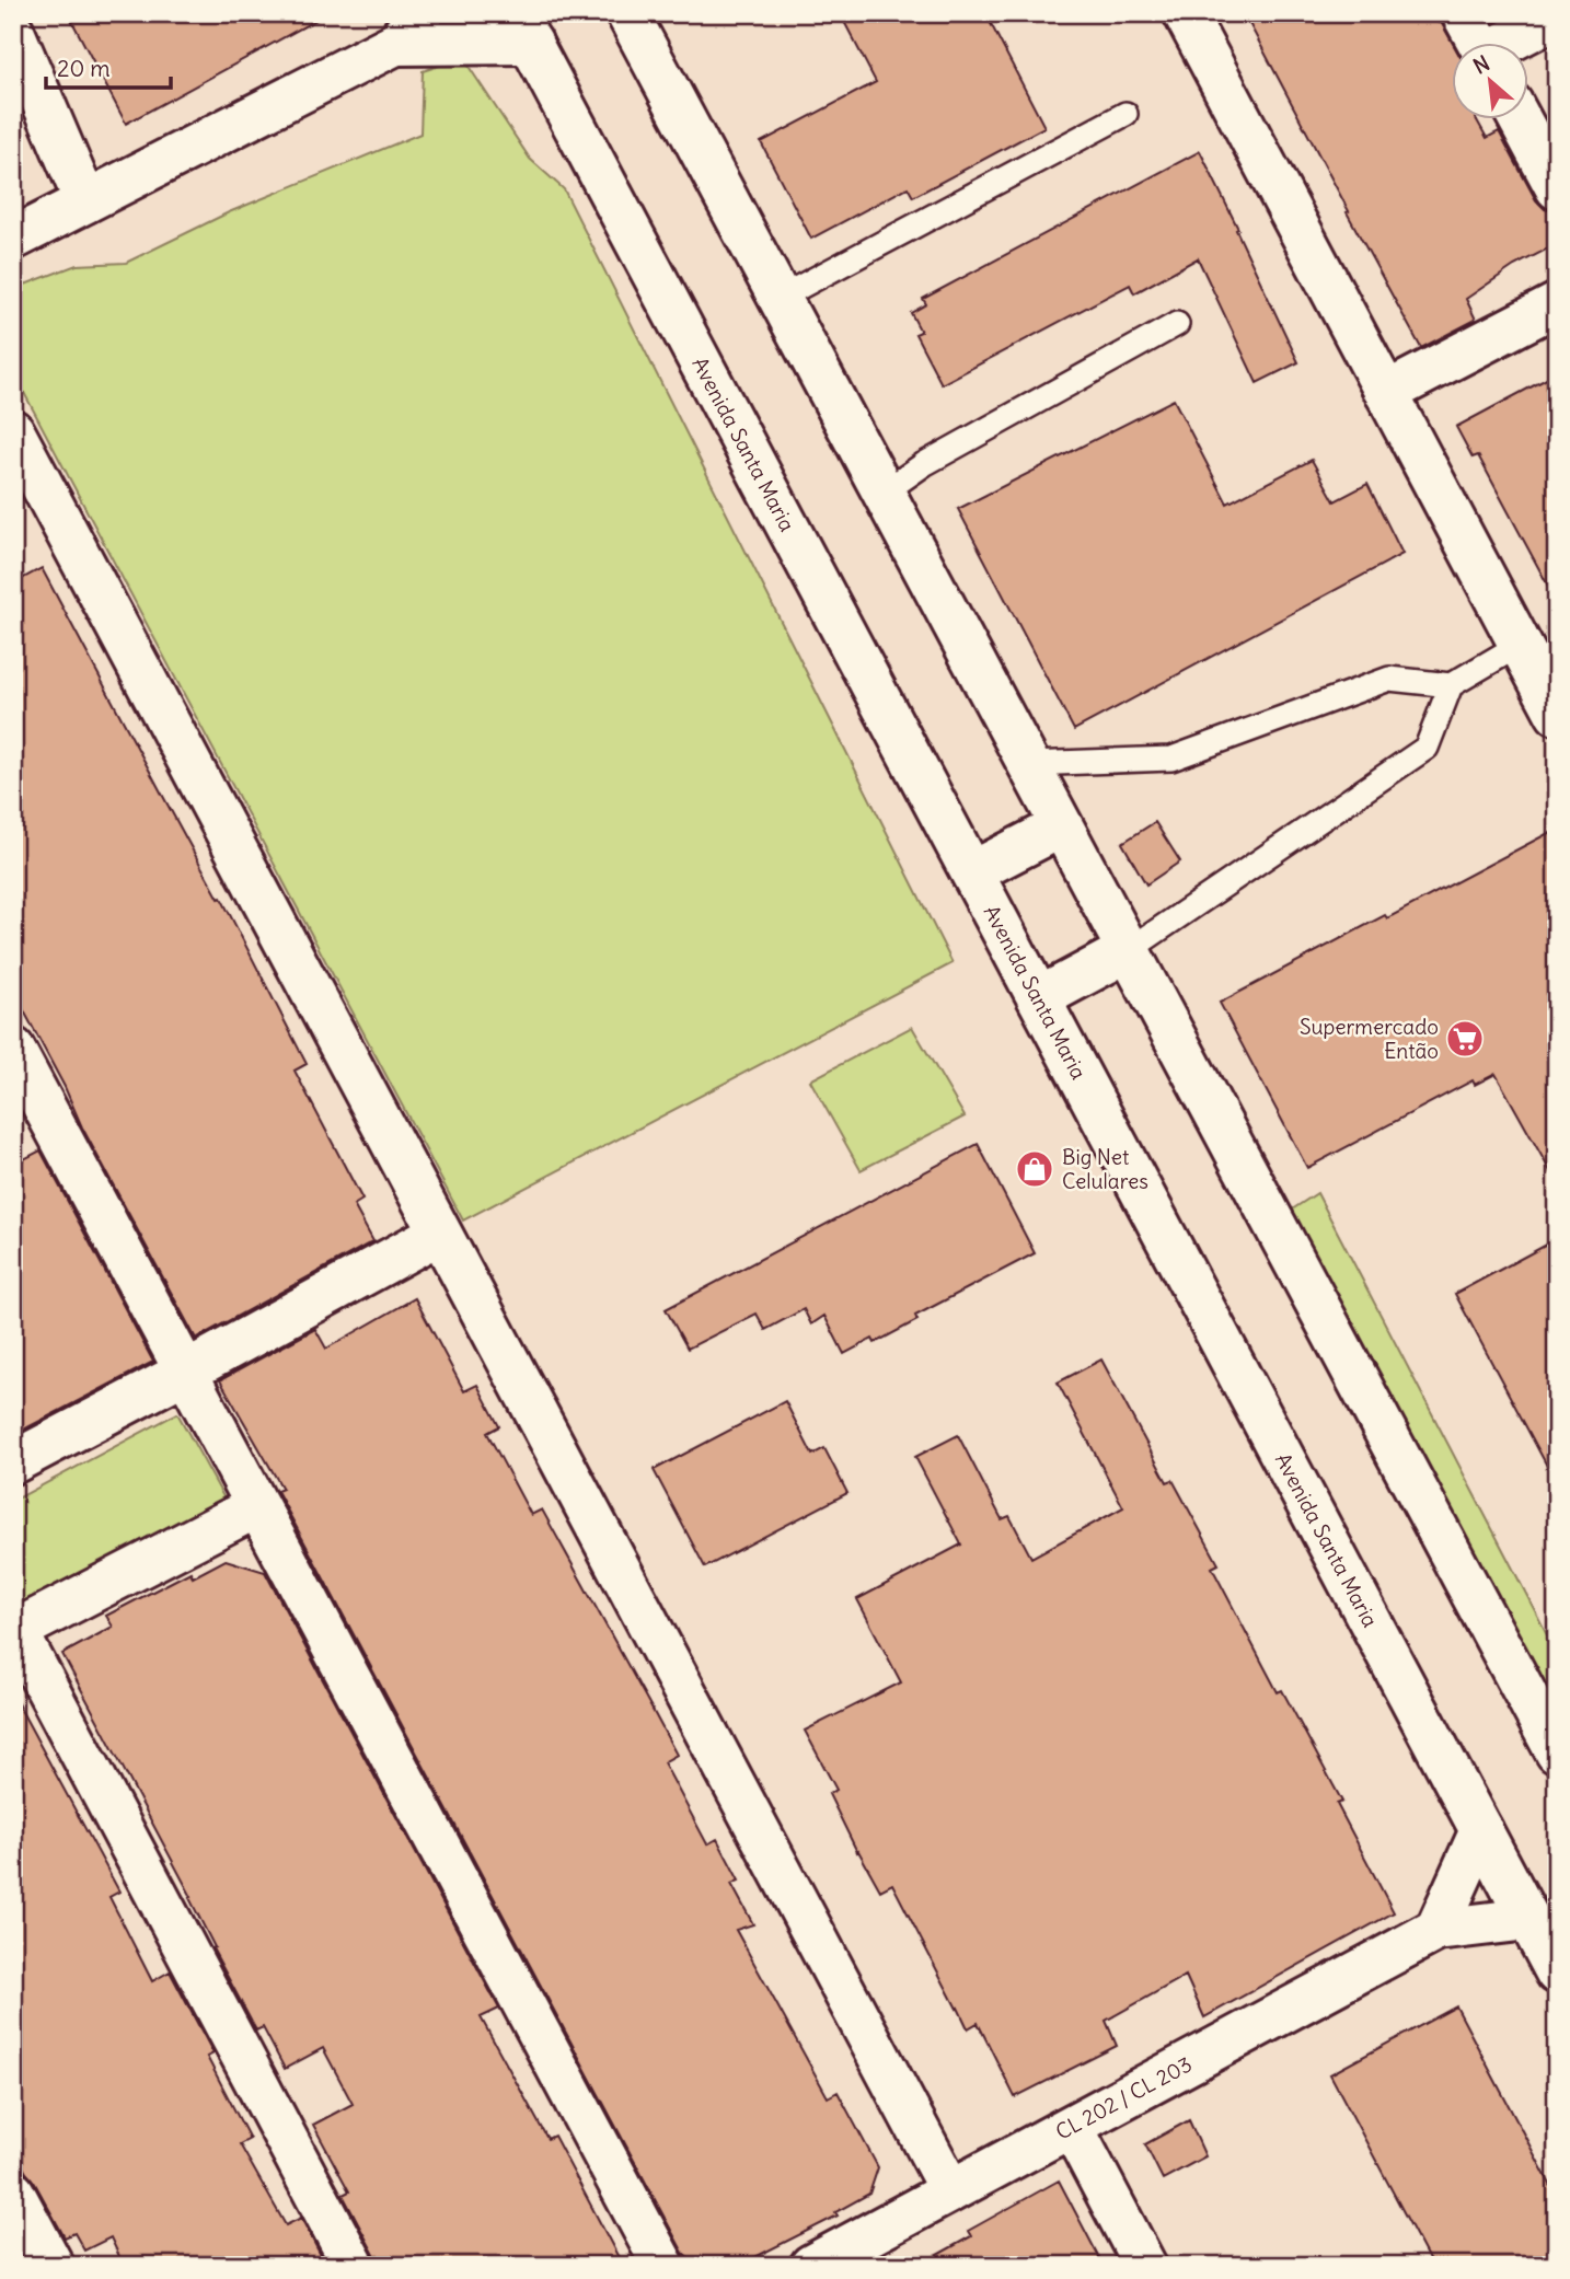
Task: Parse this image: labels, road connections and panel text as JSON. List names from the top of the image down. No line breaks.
{"streets":{"street":["Avenida Santa Maria","CL 202 / CL 203"]},"places":{"supermarket":["Supermercado Então"],"shop":["Big Net Celulares"]},"scale_bar":"20 m","north":"top left"}
